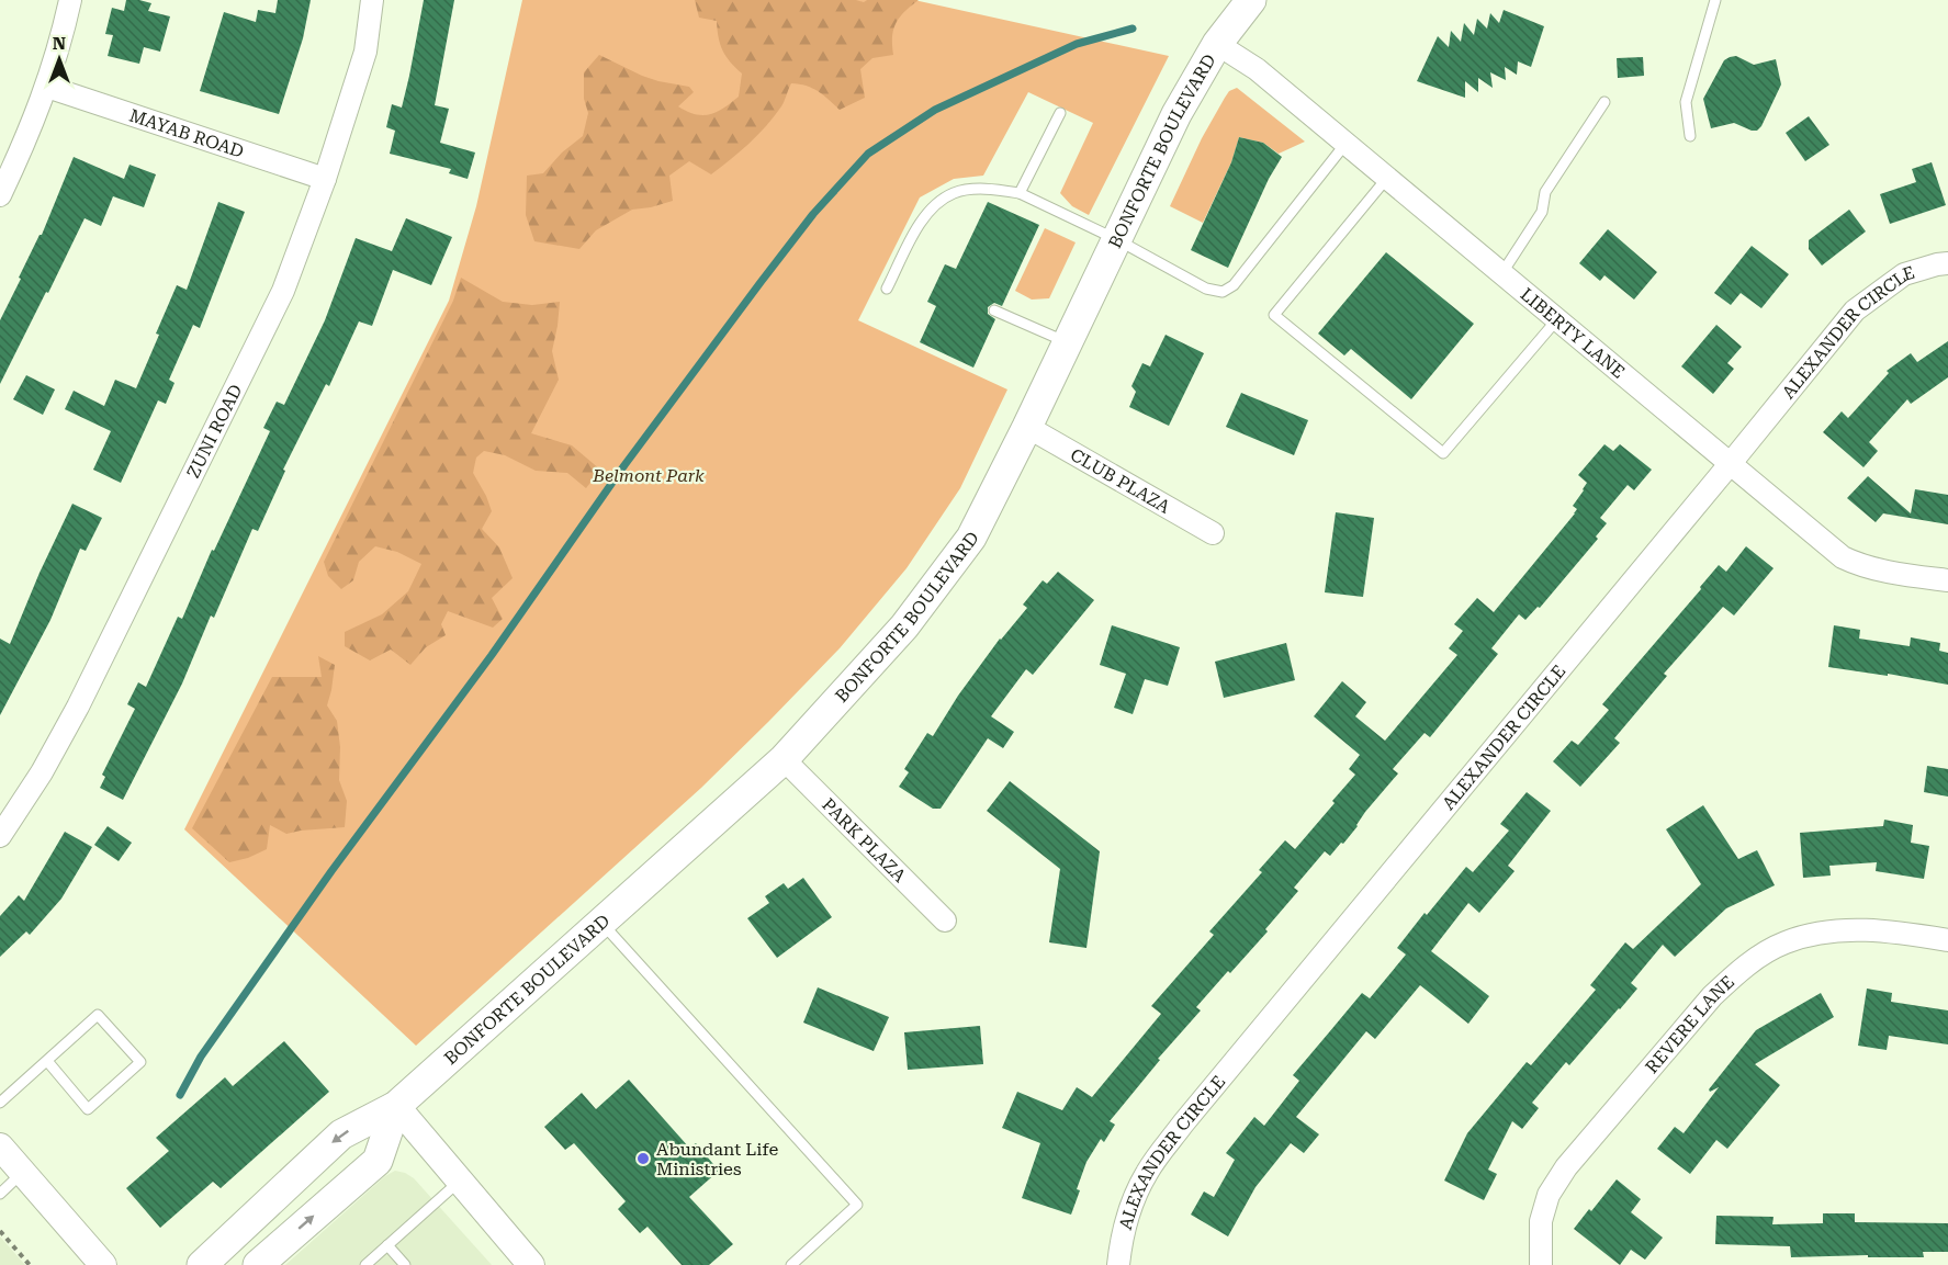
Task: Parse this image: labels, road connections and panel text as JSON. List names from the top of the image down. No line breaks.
{"streets":{"main road":["BONFORTE BOULEVARD"],"street":["MAYAB ROAD","LIBERTY LANE","ALEXANDER CIRCLE","ZUNI ROAD","CLUB PLAZA","PARK PLAZA","REVERE LANE"]},"crossings":[["MAYAB ROAD","ZUNI ROAD"],["BONFORTE BOULEVARD","LIBERTY LANE"],["BONFORTE BOULEVARD","CLUB PLAZA"],["BONFORTE BOULEVARD","PARK PLAZA"],["LIBERTY LANE","ALEXANDER CIRCLE"]],"parks":["Belmont Park"],"places":["Abundant Life Ministries"],"north":"top"}
